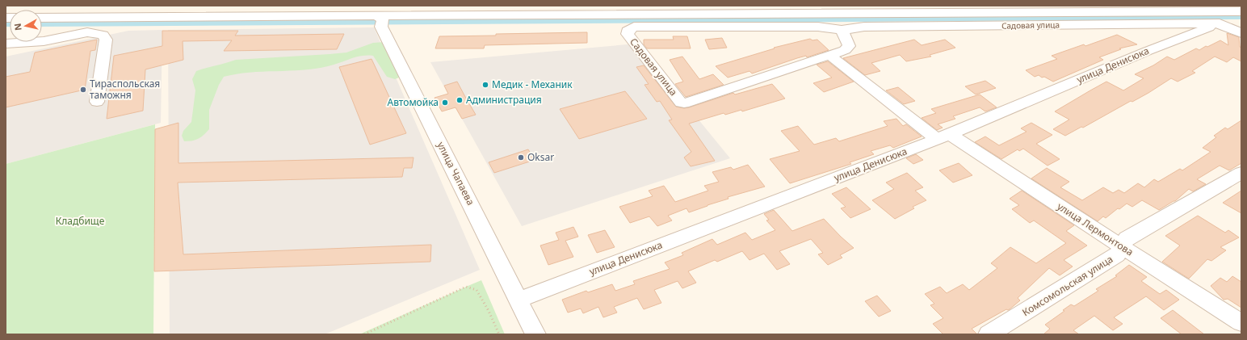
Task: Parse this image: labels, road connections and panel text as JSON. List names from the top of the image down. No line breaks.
{"streets":{"street":["Садовая улица","улица Денисюка","улица Чапаева","улица Лермонтова","Комсомольская улица"]},"crossings":[["Садовая улица","улица Денисюка"],["Садовая улица","улица Лермонтова"],["улица Денисюка","улица Чапаева"],["улица Денисюка","улица Лермонтова"],["улица Лермонтова","Комсомольская улица"]],"parks":["Кладбище"],"places":["Медик - Механик","Тираспольская таможня","Администрация","Автомойка","Oksar"],"north":"left"}
